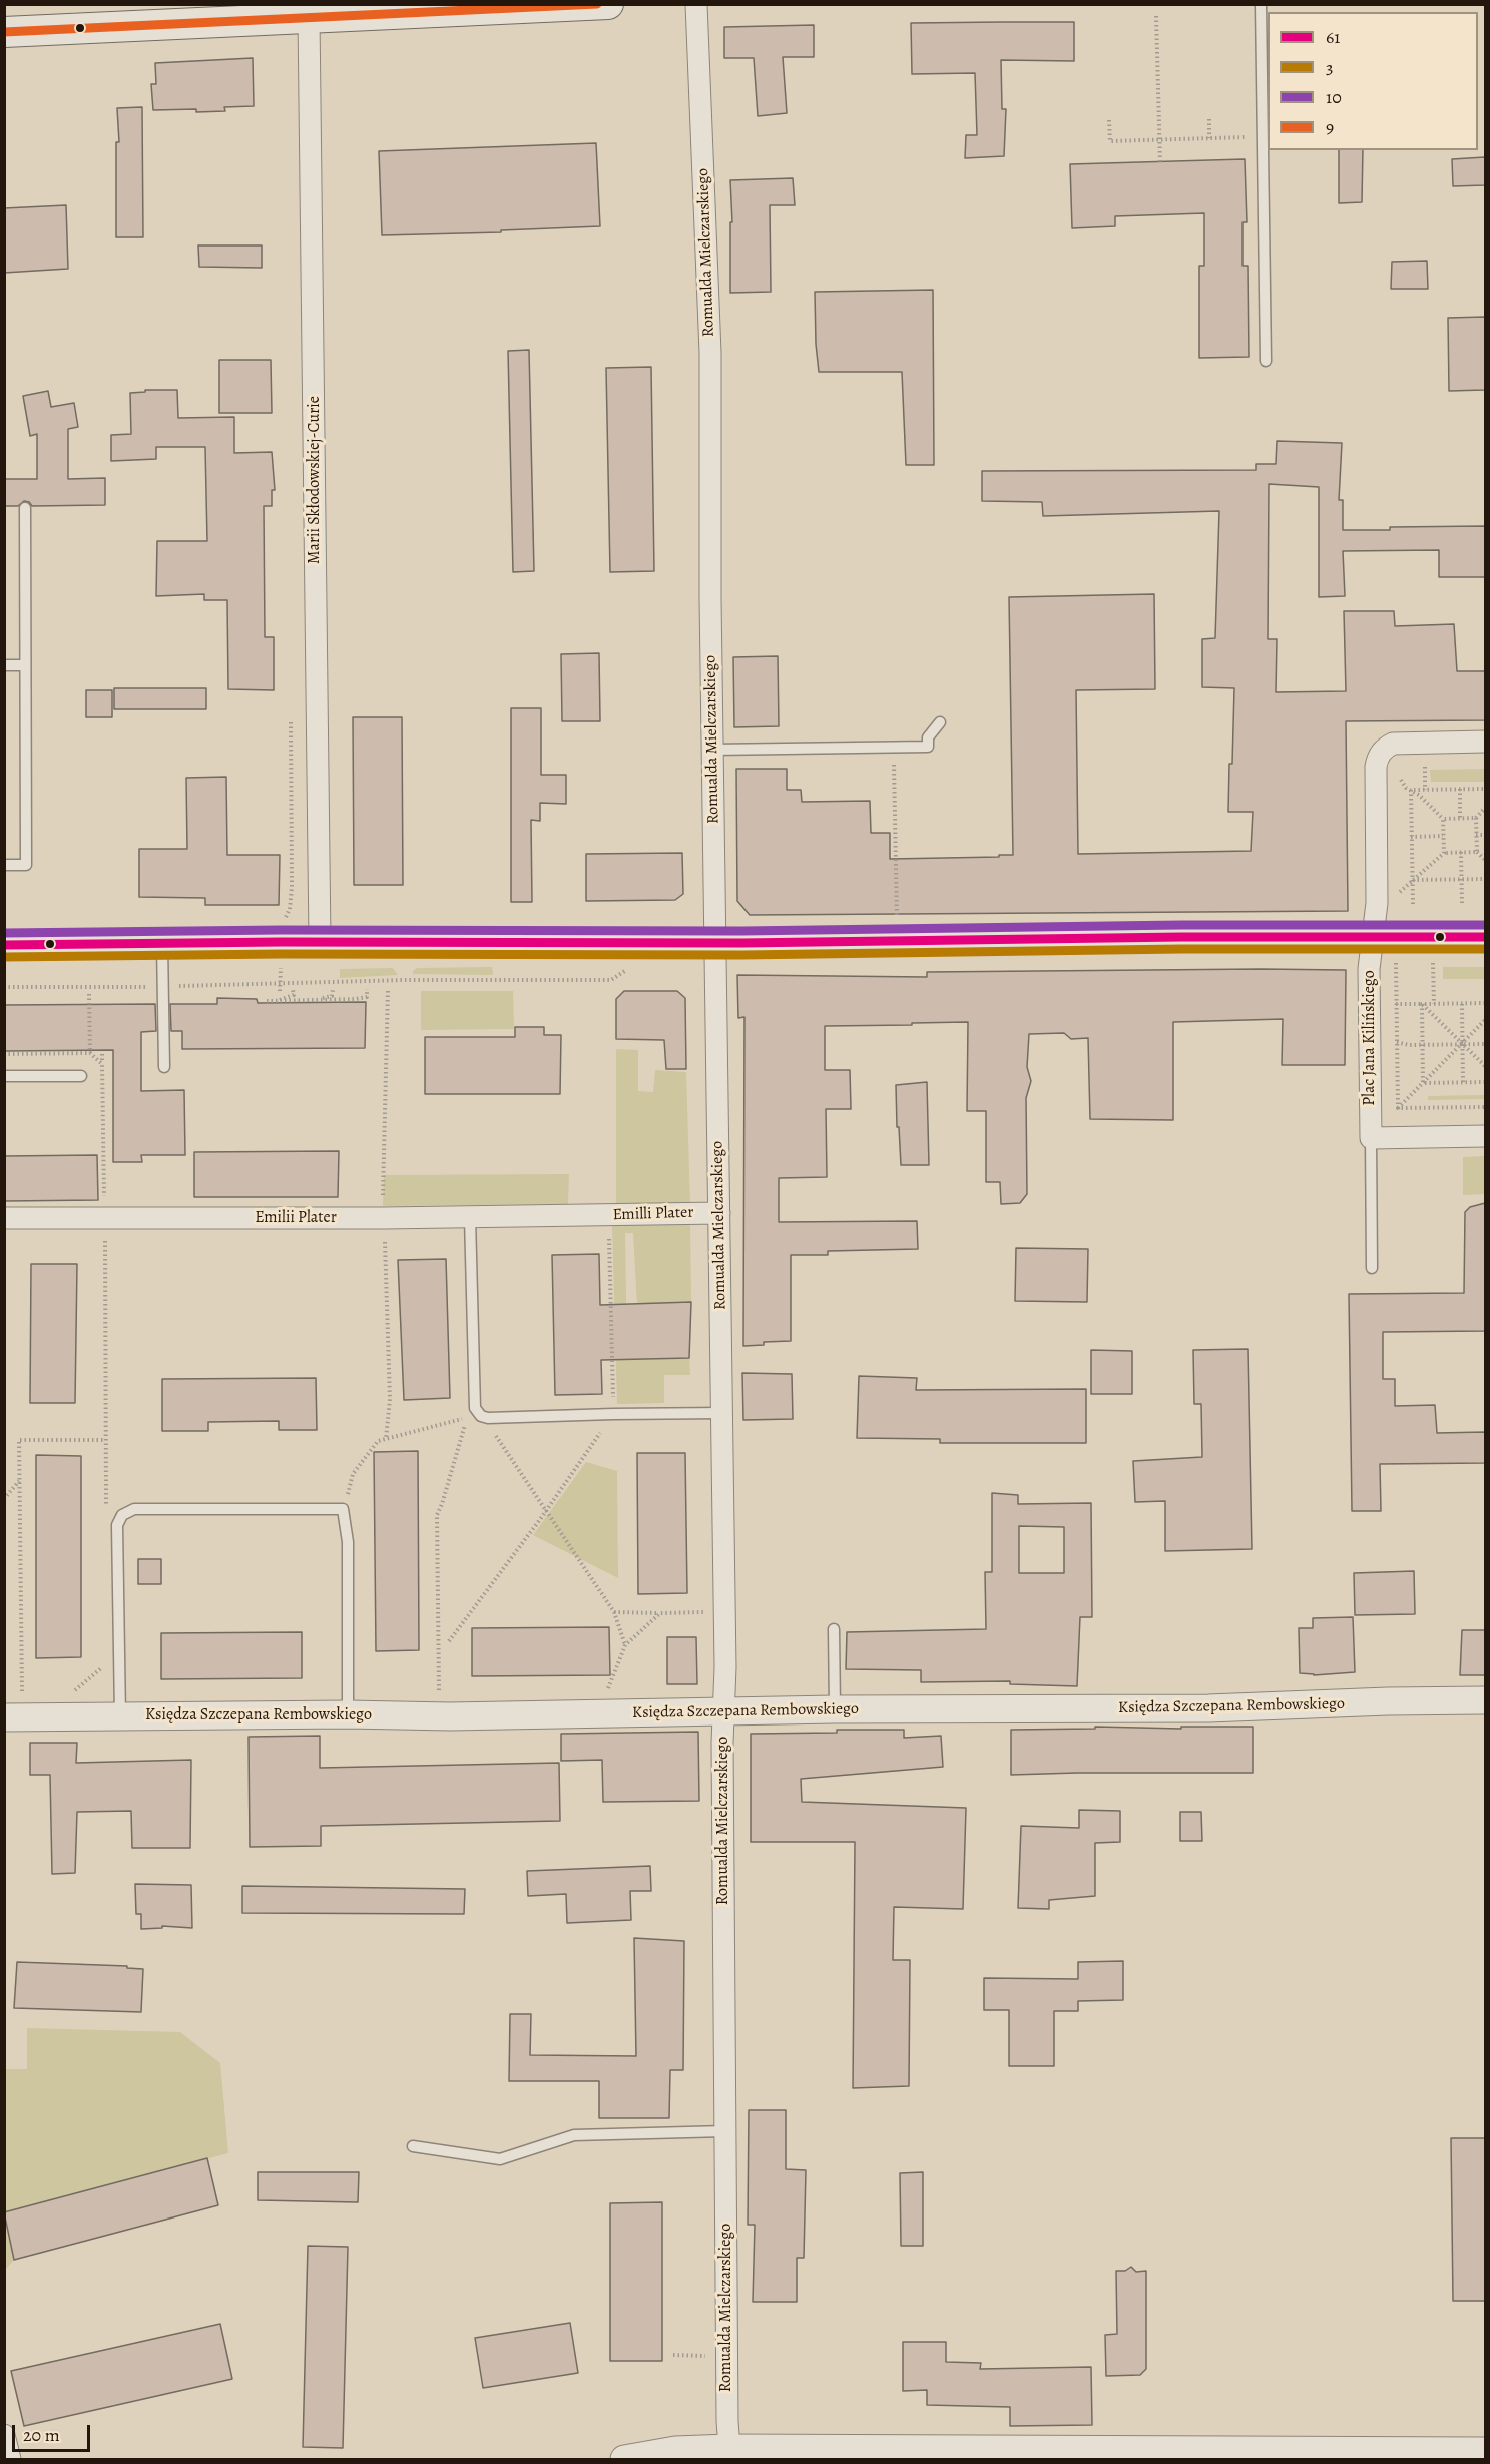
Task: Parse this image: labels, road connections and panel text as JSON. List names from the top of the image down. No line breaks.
{"streets":{"street":["Romualda Mielczarskiego","Marii Skłodowskiej-Curie","Plac Jana Kilińskiego","Emilli Plater","Emilii Plater","Księdza Szczepana Rembowskiego"]},"crossings":[["Romualda Mielczarskiego","Emilli Plater"],["Romualda Mielczarskiego","Księdza Szczepana Rembowskiego"],["Emilli Plater","Emilii Plater"]],"lines":["transit line 9","transit line 10","transit line 61","transit line 3"],"legend":["61","3","10","9"],"scale_bar":"20 m"}
